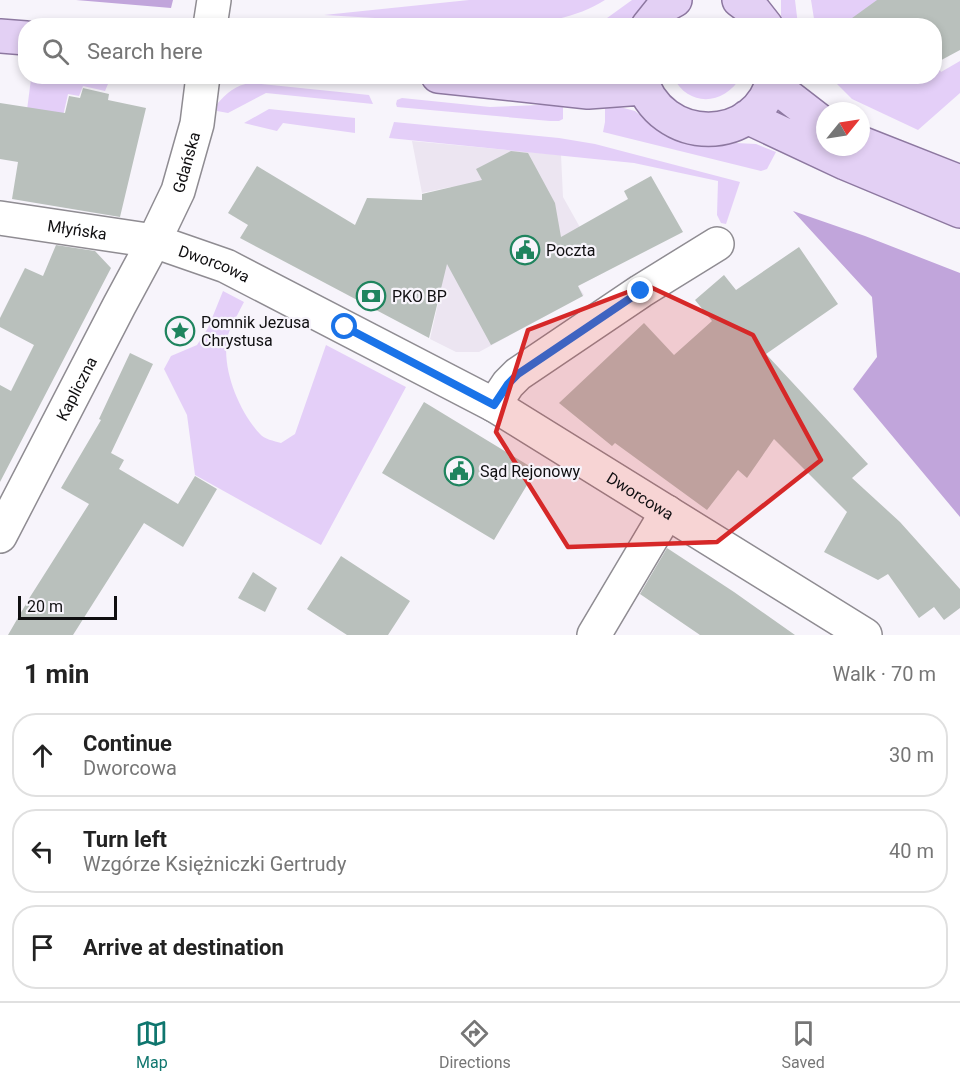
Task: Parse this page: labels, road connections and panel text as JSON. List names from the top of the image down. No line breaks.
{"streets":{"street":["Gdańska","Młyńska","Dworcowa","Kapliczna"]},"crossings":[["Gdańska","Młyńska"],["Gdańska","Dworcowa"],["Gdańska","Kapliczna"],["Młyńska","Dworcowa"],["Młyńska","Kapliczna"],["Dworcowa","Kapliczna"]],"places":{"public building":["Poczta","Sąd Rejonowy"],"bank":["PKO BP"],"place":["Pomnik Jezusa Chrystusa"]},"scale_bar":"20 m","north":"top right","page":{"search":"Search here","scale":"20 m","heading":["1 min","Walk · 70 m"],"list":[["Continue","Dworcowa","30 m"],["Turn left","Wzgórze Księżniczki Gertrudy","40 m"],"Arrive at destination"],"nav":["Map","Directions","Saved"]}}
